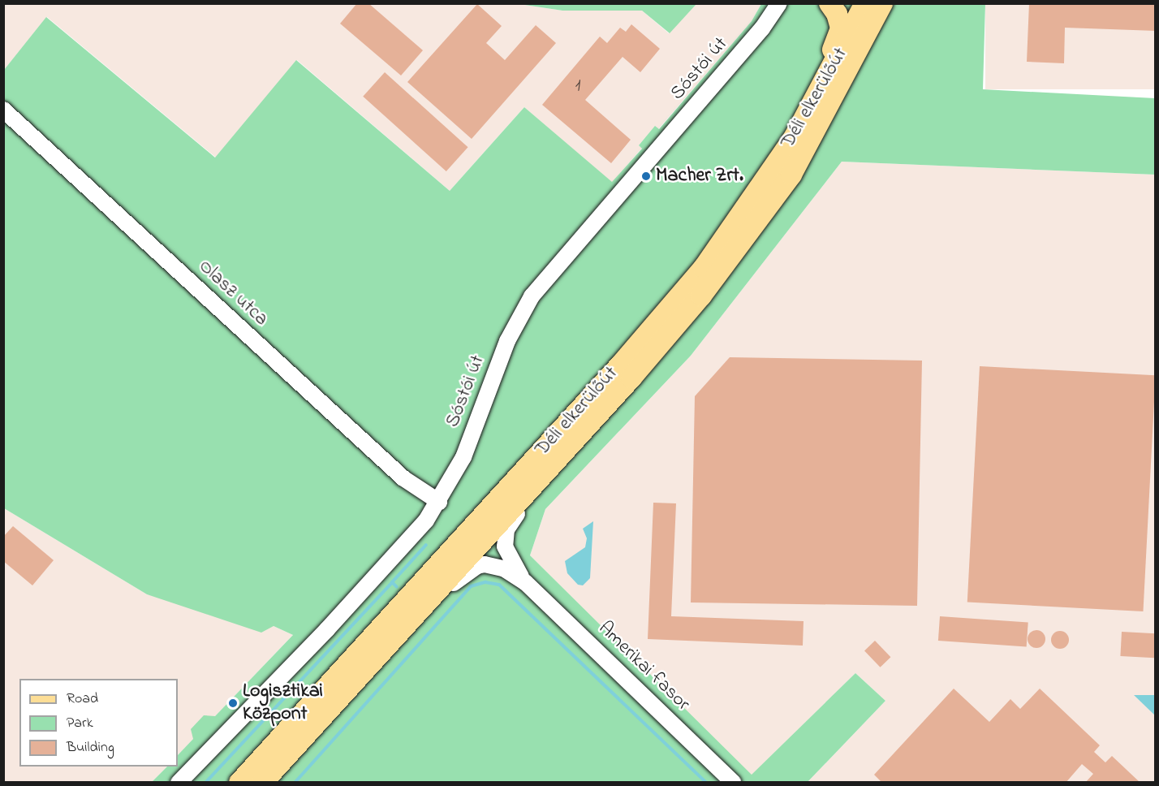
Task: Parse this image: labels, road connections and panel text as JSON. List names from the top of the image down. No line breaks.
{"streets":{"main road":["Déli elkerülőút"],"street":["Sóstói út","Olasz utca","Amerikai fasor"]},"crossings":[["Sóstói út","Olasz utca"]],"places":["Macher Zrt.","Logisztikai Központ"],"house_numbers":["1"],"legend":["Road","Park","Building"]}
